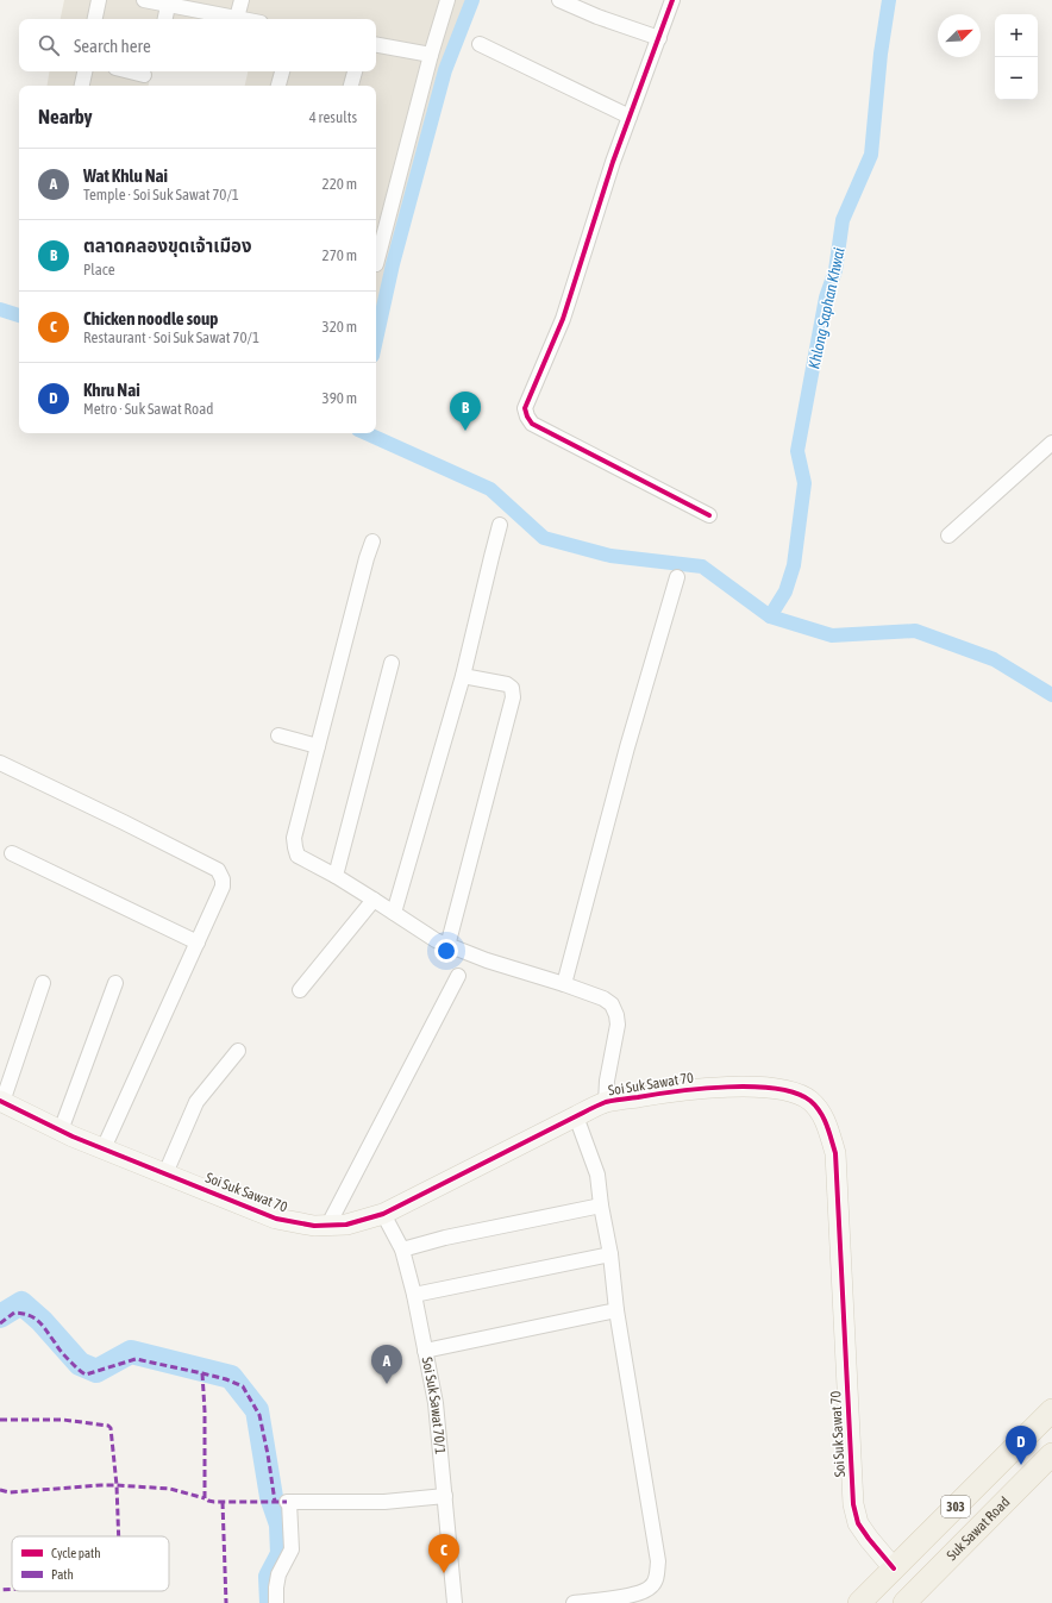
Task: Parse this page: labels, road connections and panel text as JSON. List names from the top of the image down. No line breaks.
{"streets":{"main road":["303","Suk Sawat Road"],"street":["Soi Suk Sawat 70","Soi Suk Sawat 70/1"]},"crossings":[["Soi Suk Sawat 70","Soi Suk Sawat 70/1"],["Soi Suk Sawat 70","303"]],"water":["Khlong Saphan Khwai"],"legend":["Cycle path","Path"],"north":"top right","page":{"map_buttons":["+","−"],"search":"Search here","heading":["Nearby","4 results"],"list":[{"mark":"A","name":"Wat Khlu Nai","note":"Temple · Soi Suk Sawat 70/1","value":"220 m"},{"mark":"B","name":"ตลาดคลองขุดเจ้าเมือง","note":"Place","value":"270 m"},{"mark":"C","name":"Chicken noodle soup","note":"Restaurant · Soi Suk Sawat 70/1","value":"320 m"},{"mark":"D","name":"Khru Nai","note":"Metro · Suk Sawat Road","value":"390 m"}],"pins":["B","A","D","C"]}}
